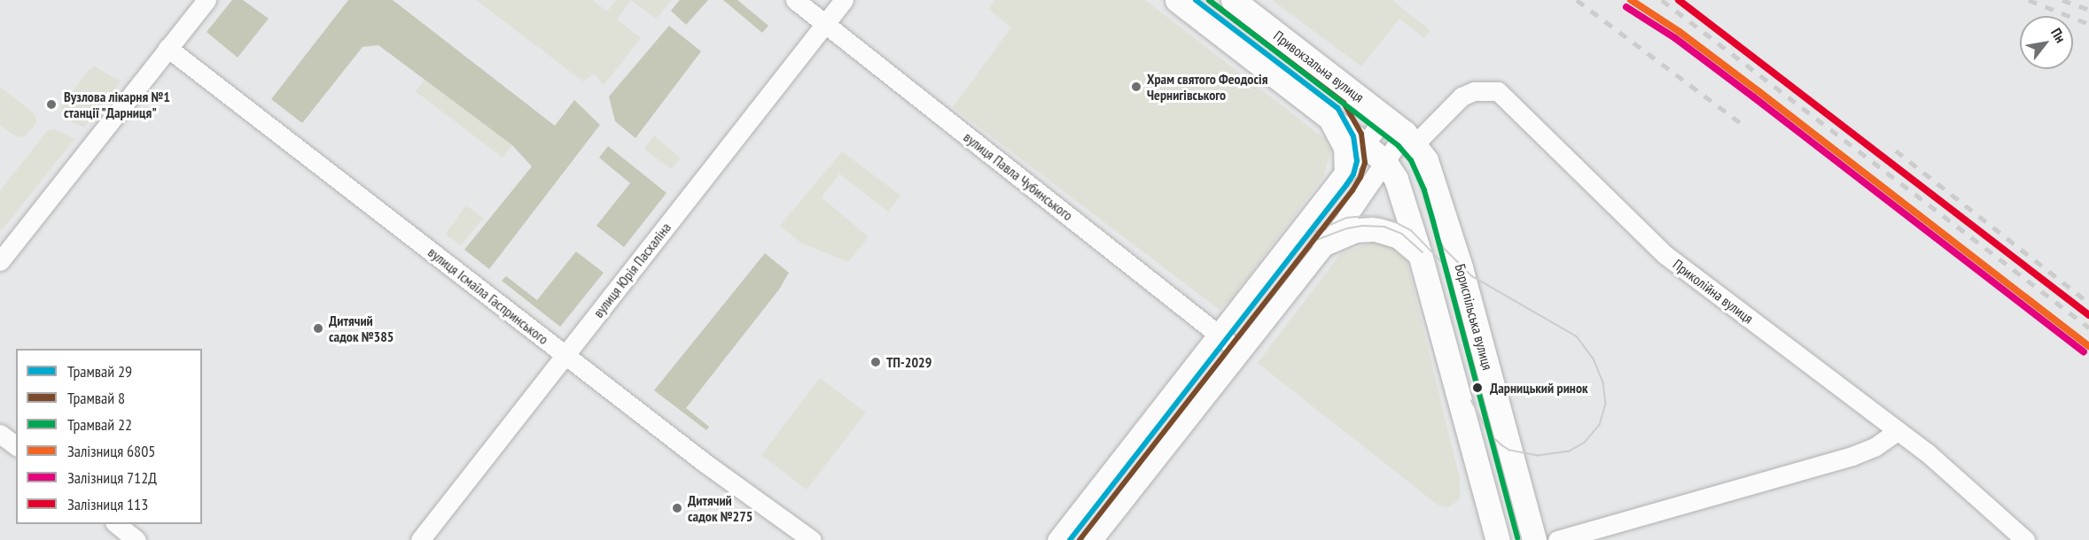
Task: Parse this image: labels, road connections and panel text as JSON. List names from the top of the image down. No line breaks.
{"streets":{"main road":["Привокзальна вулиця","Бориспільська вулиця"],"street":["вулиця Павла Чубинського","вулиця Юрія Пасхаліна","Приколійна вулиця","вулиця Ісмаїла Гаспринського"]},"crossings":[["Привокзальна вулиця","Приколійна вулиця"],["Привокзальна вулиця","Бориспільська вулиця"],["вулиця Павла Чубинського","вулиця Юрія Пасхаліна"],["вулиця Юрія Пасхаліна","вулиця Ісмаїла Гаспринського"],["Приколійна вулиця","Бориспільська вулиця"]],"places":["Храм святого Феодосія Чернигівського","Вузлова лікарня №1 станції \"Дарниця\"","Дитячий садок №385","ТП-2029","Дарницький ринок","Дитячий садок №275"],"lines":["tram line 29","tram line 8","tram line 22","rail line 6805","rail line 113","rail line 712Д"],"legend":["Трамвай 29","Трамвай 8","Трамвай 22","Залізниця 6805","Залізниця 712Д","Залізниця 113"],"north":"top right"}
